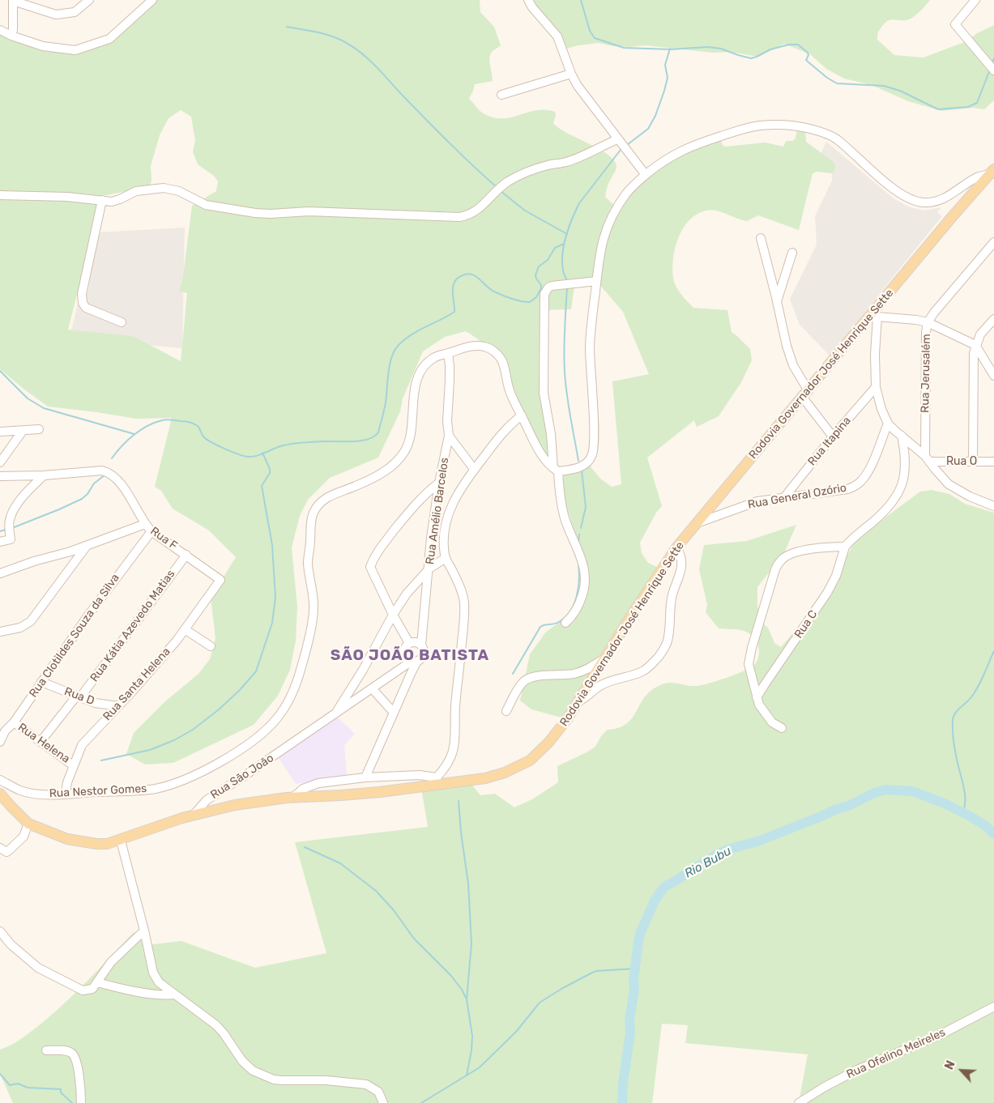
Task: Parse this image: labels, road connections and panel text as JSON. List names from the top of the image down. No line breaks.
{"streets":{"main road":["Rodovia Governador José Henrique Sette","Rua São João"],"street":["Rua Jerusalém","Rua Itapina","Rua O","Rua General Ozório","Rua Amélio Barcelos","Rua F","Rua C","Rua Kátia Azevedo Matias","Rua Clotildes Souza da Silva","Rua Santa Helena","Rua D","Rua Helena","Rua Nestor Gomes","Rua Ofelino Meireles"]},"crossings":[["Rua Jerusalém","Rua O"],["Rodovia Governador José Henrique Sette","Rua General Ozório"],["Rodovia Governador José Henrique Sette","Rua São João"],["Rua Itapina","Rua General Ozório"],["Rua Amélio Barcelos","Rua São João"],["Rua Amélio Barcelos","Rua Nestor Gomes"],["Rua F","Rua Kátia Azevedo Matias"],["Rua F","Rua Clotildes Souza da Silva"],["Rua F","Rua Santa Helena"],["Rua Kátia Azevedo Matias","Rua D"],["Rua Kátia Azevedo Matias","Rua Helena"],["Rua Clotildes Souza da Silva","Rua D"],["Rua Clotildes Souza da Silva","Rua Helena"],["Rua Santa Helena","Rua D"],["Rua Santa Helena","Rua Helena"],["Rua Santa Helena","Rua Nestor Gomes"]],"districts":["SÃO JOÃO BATISTA"],"water":["Rio Bubu"],"north":"top left"}
